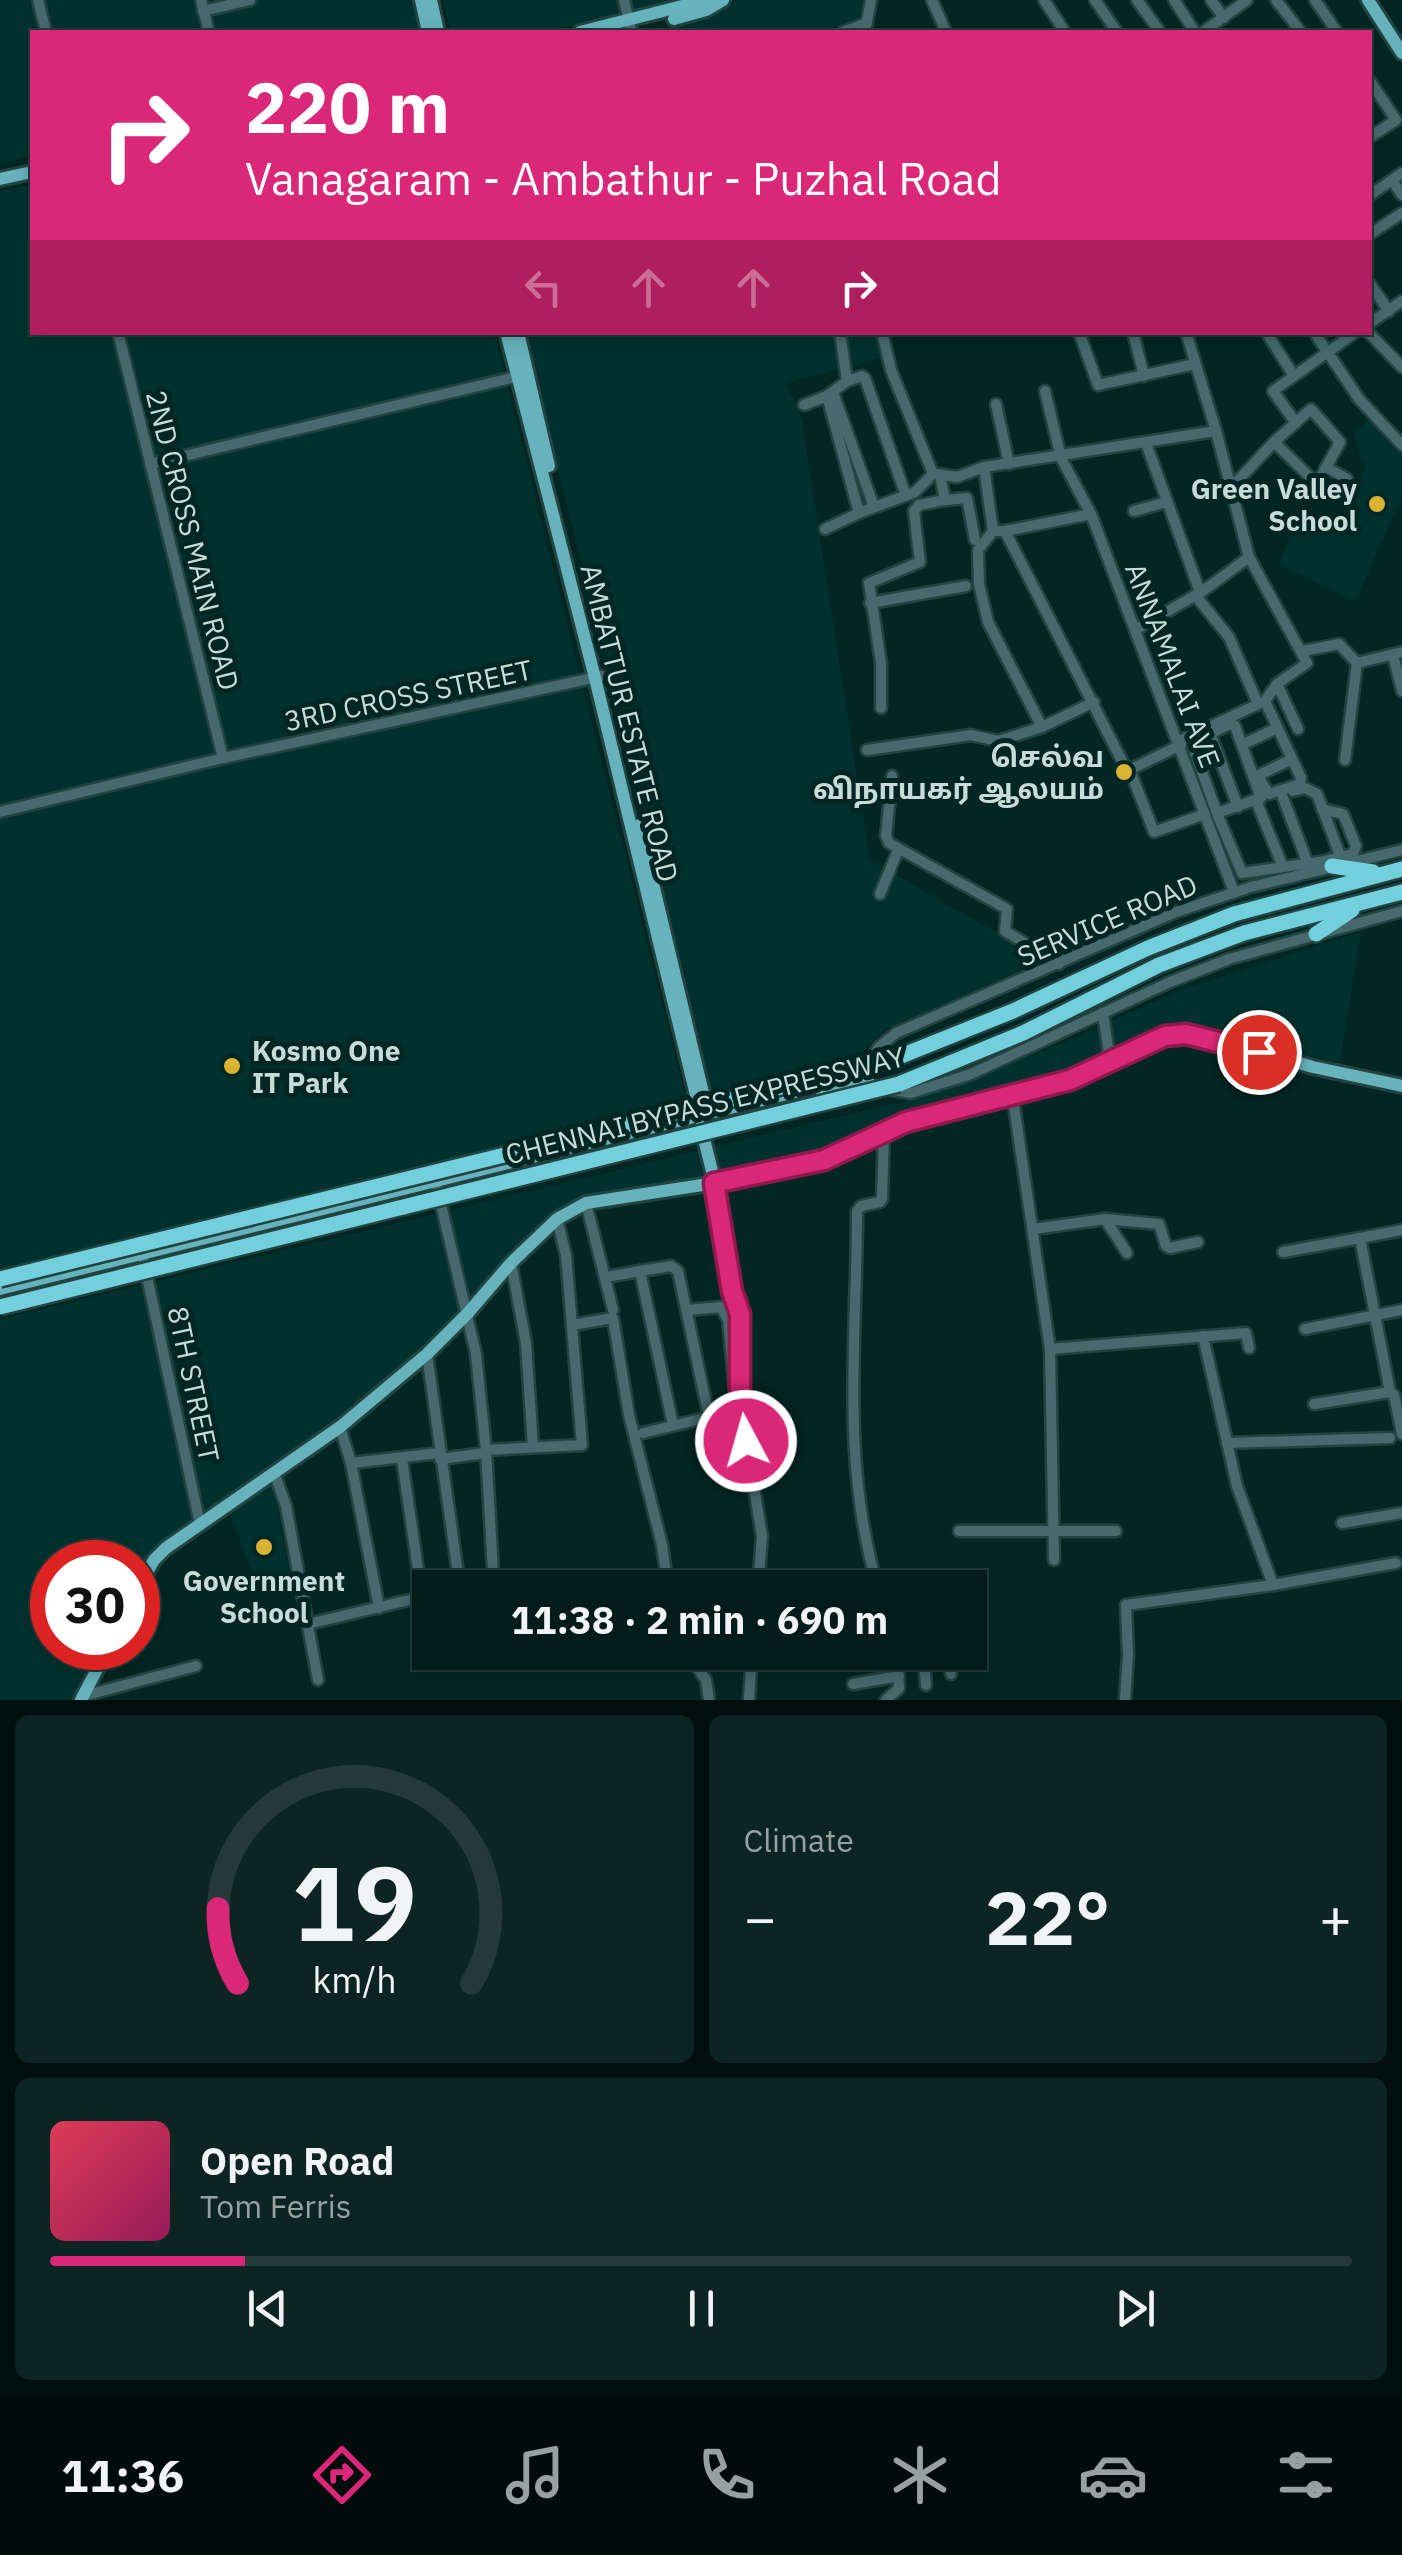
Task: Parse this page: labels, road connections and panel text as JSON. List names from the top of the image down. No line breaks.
{"streets":{"highway":["CHENNAI BYPASS EXPRESSWAY"],"main road":["AMBATTUR ESTATE ROAD"],"street":["2ND CROSS MAIN ROAD","ANNAMALAI AVE","3RD CROSS STREET","SERVICE ROAD","8TH STREET"]},"crossings":[["2ND CROSS MAIN ROAD","3RD CROSS STREET"],["ANNAMALAI AVE","SERVICE ROAD"],["3RD CROSS STREET","AMBATTUR ESTATE ROAD"]],"places":["Green Valley School","செல்வ விநாயகர் ஆலயம்","Kosmo One IT Park","Government School"],"page":{"turn":["220 m","Vanagaram - Ambathur - Puzhal Road"],"limit":"30","trip":"11:38 · 2 min · 690 m","tile":"Climate","heat":["−","22°","+"],"song":["Open Road","Tom Ferris"],"tabs":"11:36","gauge":["19","km/h"]}}
